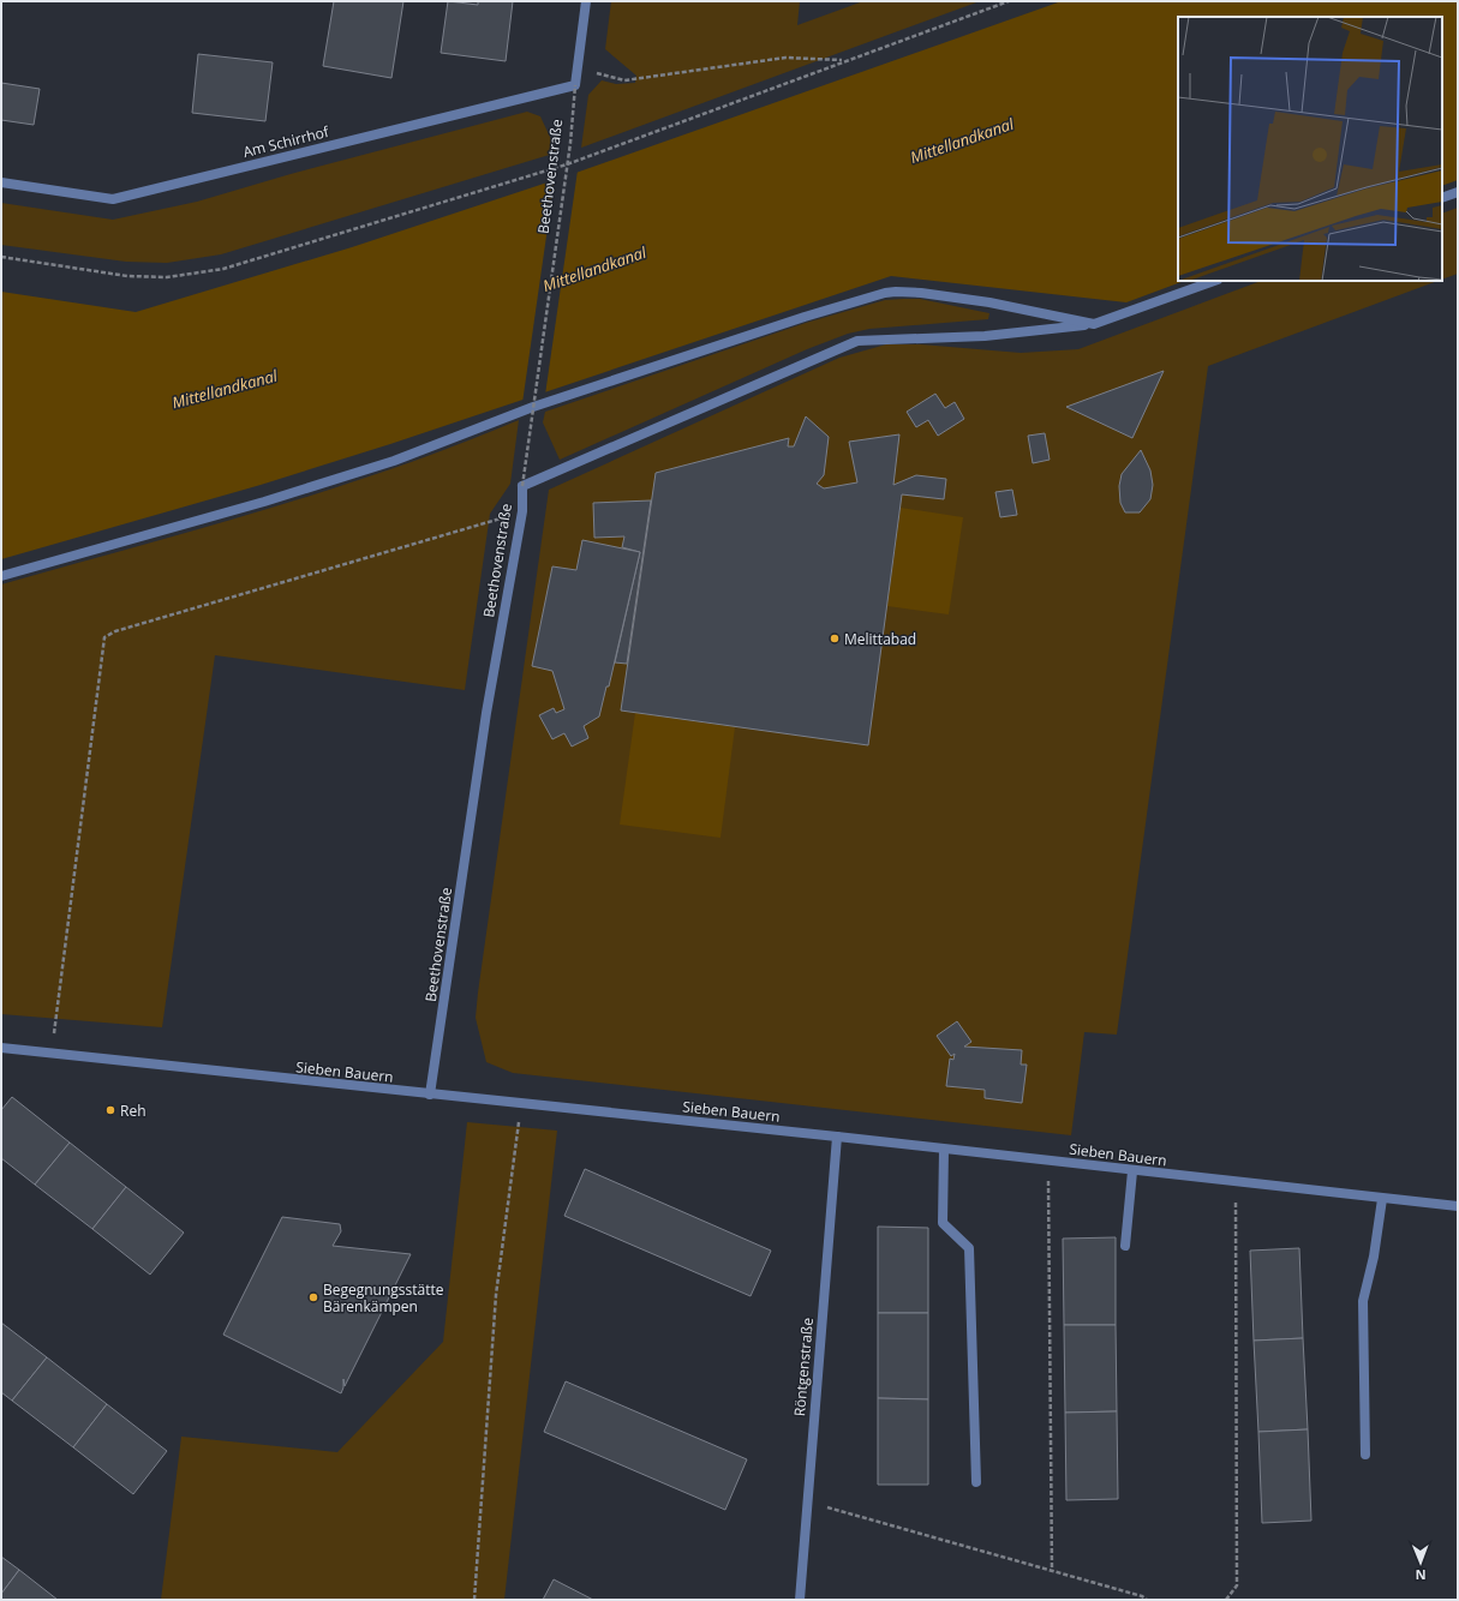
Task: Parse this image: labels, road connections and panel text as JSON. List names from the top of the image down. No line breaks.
{"streets":{"street":["Am Schirrhof","Beethovenstraße","Sieben Bauern","Röntgenstraße"]},"crossings":[["Am Schirrhof","Beethovenstraße"],["Beethovenstraße","Sieben Bauern"],["Sieben Bauern","Röntgenstraße"]],"water":["Mittellandkanal"],"places":["Melittabad","Reh","Begegnungsstätte Bärenkämpen"],"north":"bottom"}
